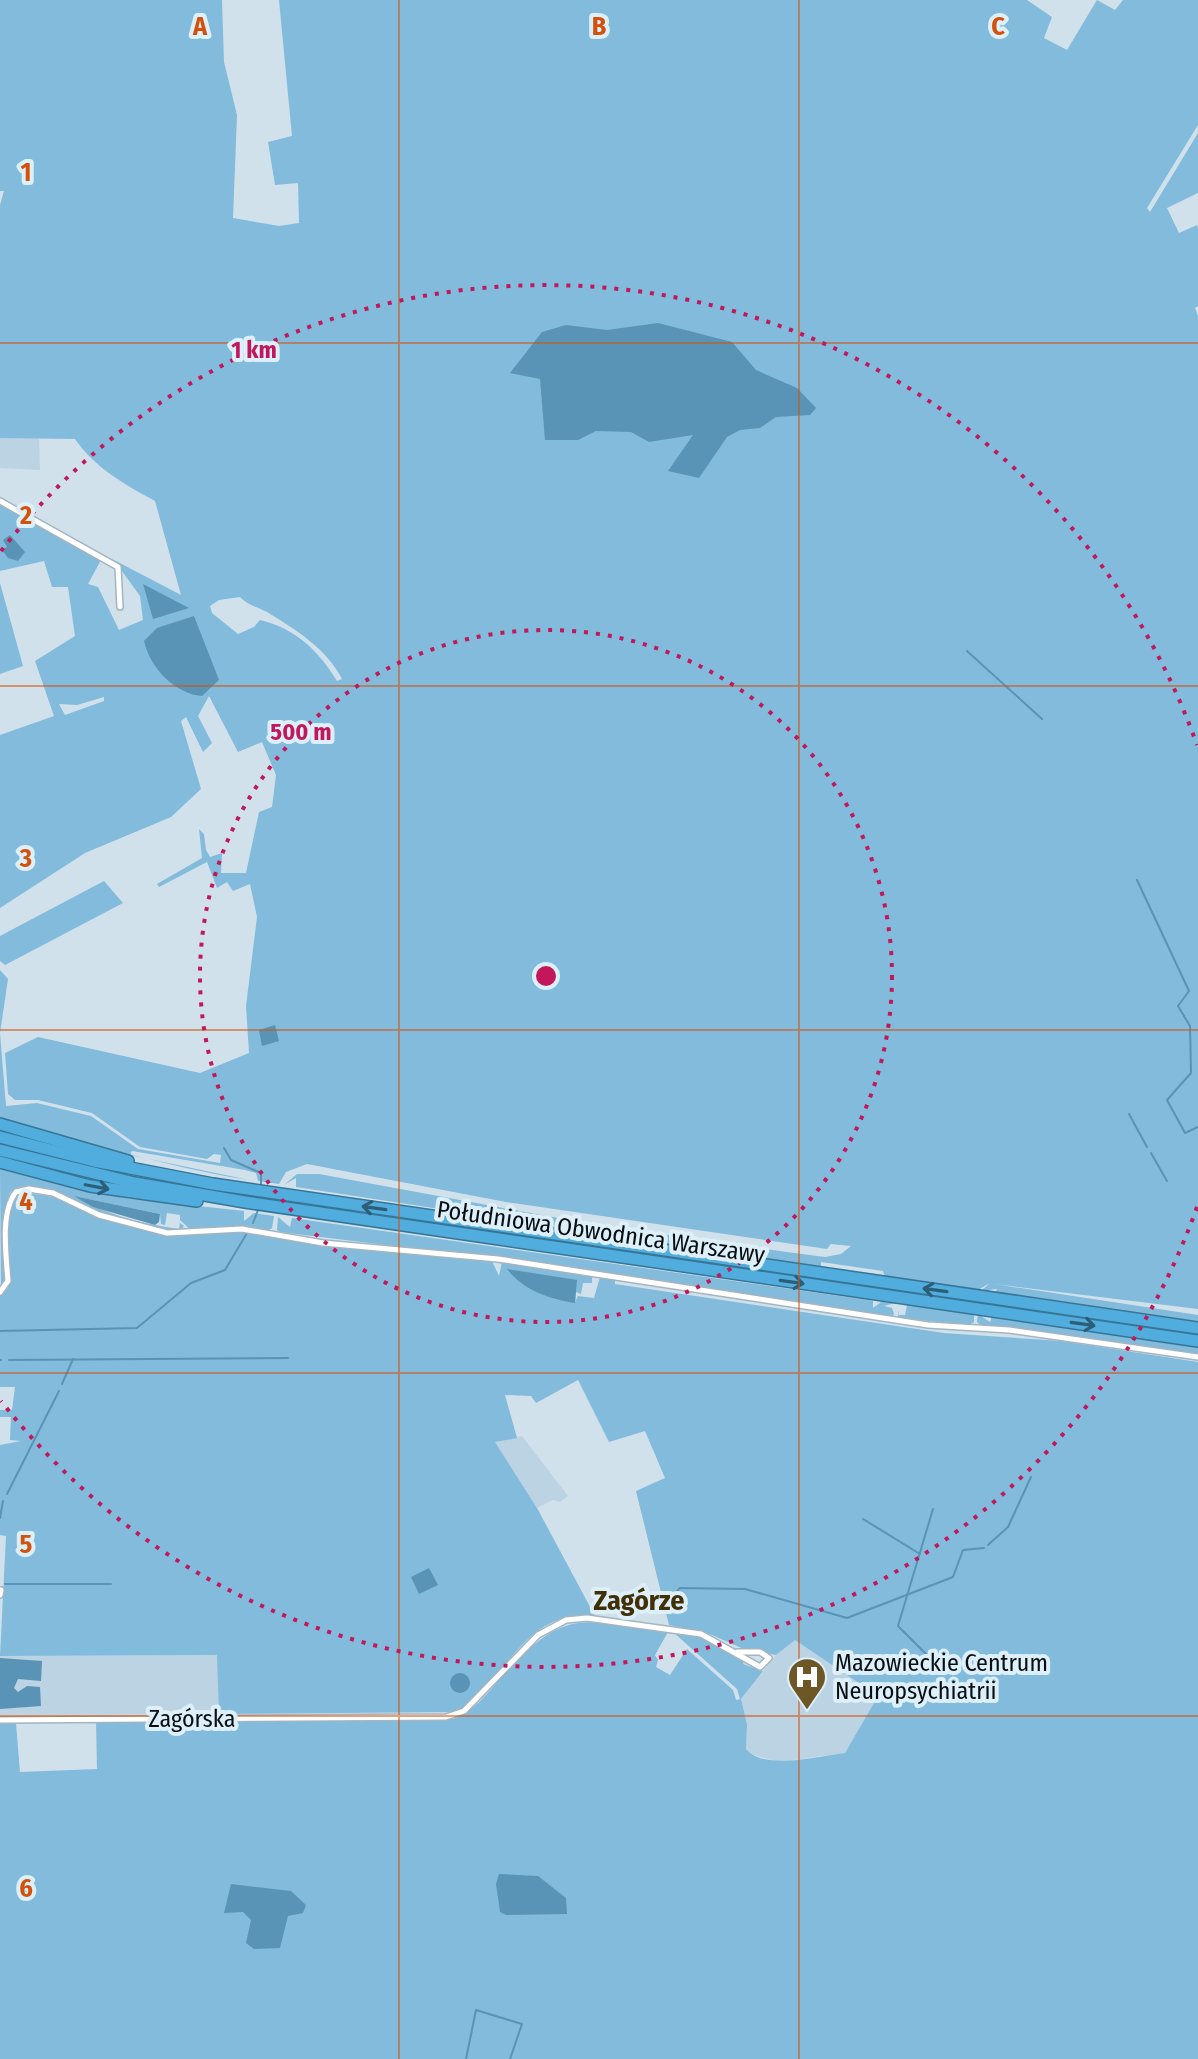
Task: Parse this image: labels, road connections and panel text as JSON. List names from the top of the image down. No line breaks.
{"streets":{"highway":["Południowa Obwodnica Warszawy"],"street":["Zagórska"]},"districts":["Zagórze"],"places":{"hospital":["Mazowieckie Centrum Neuropsychiatrii"]},"grid":{"columns":["A","B","C"],"rows":["1","2","3","4","5","6"]},"rings":["1 km","500 m"]}
